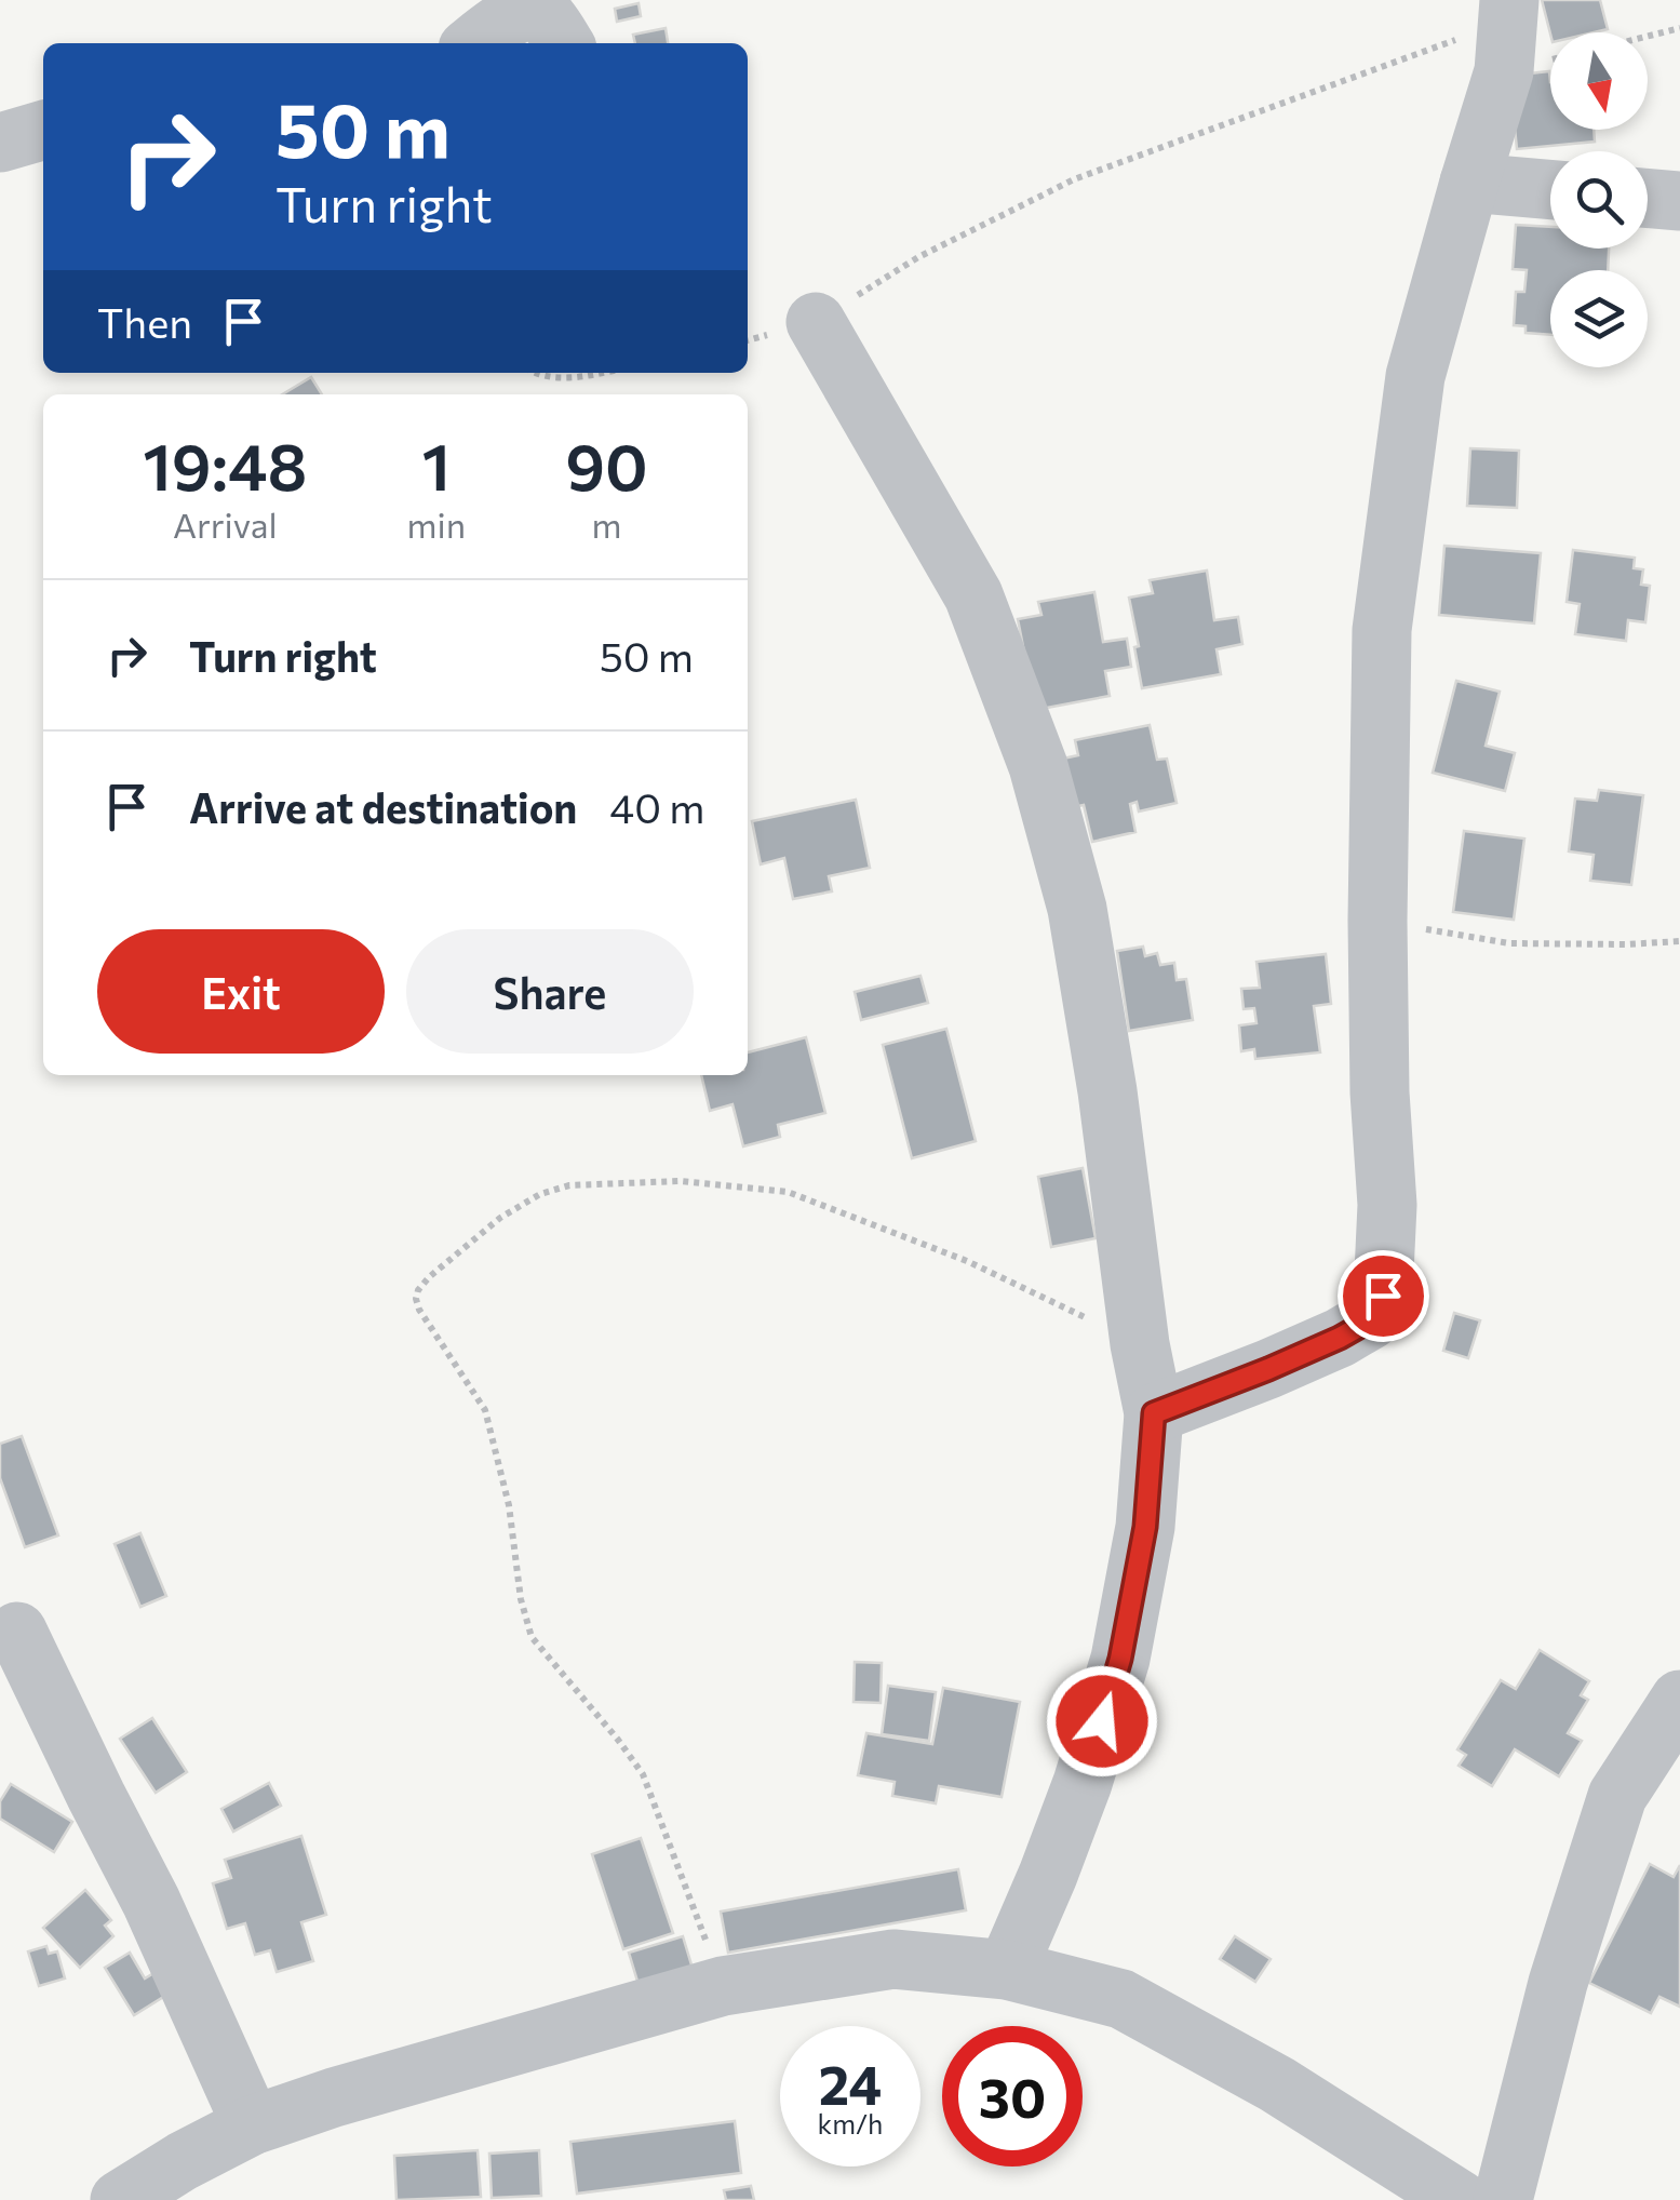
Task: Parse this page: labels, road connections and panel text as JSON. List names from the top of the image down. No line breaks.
{"north":"bottom","page":{"turn":["50 m","Turn right"],"then":"Then","eta":["19:48","Arrival","1","min","90","m"],"list":[{"name":"Turn right","value":"50 m"},{"name":"Arrive at destination","value":"40 m"}],"buttons":["Exit","Share"],"speed":"24 km/h","limit":"30"}}
